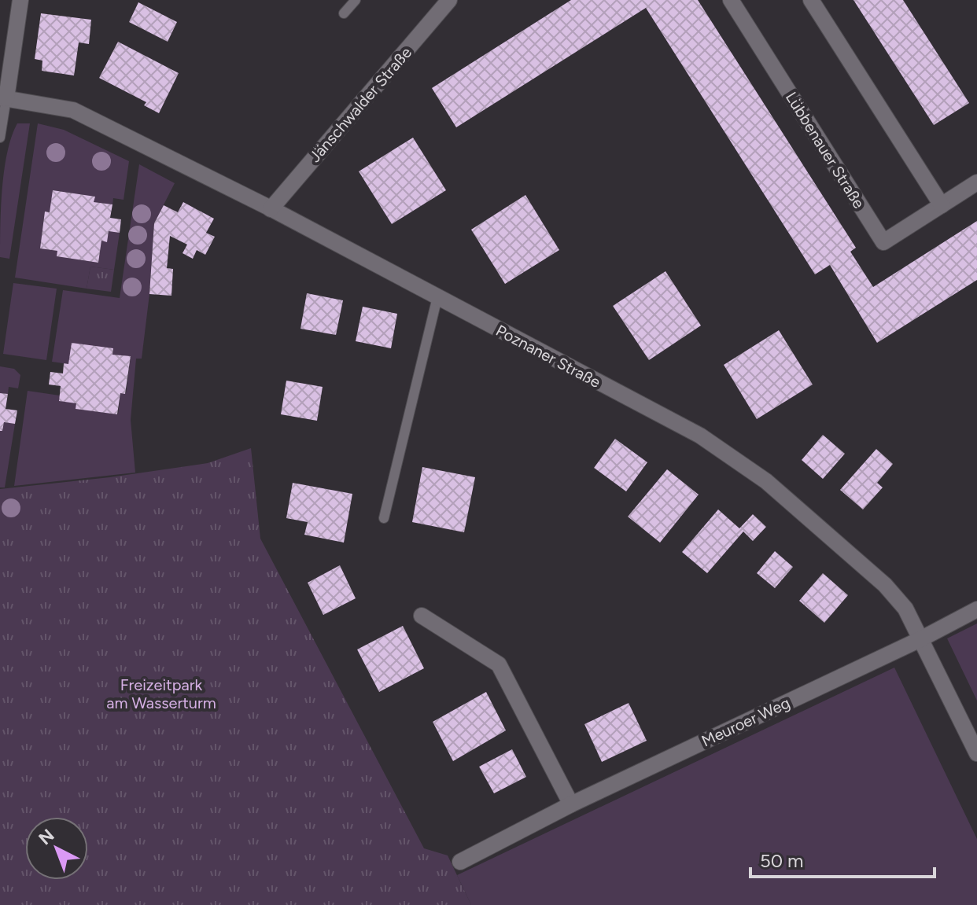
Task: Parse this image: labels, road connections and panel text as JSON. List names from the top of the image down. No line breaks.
{"streets":{"street":["Jänschwalder Straße","Lübbenauer Straße","Poznaner Straße","Meuroer Weg"]},"crossings":[["Jänschwalder Straße","Poznaner Straße"],["Poznaner Straße","Meuroer Weg"]],"parks":["Freizeitpark am Wasserturm"],"scale_bar":"50 m","north":"top left"}
